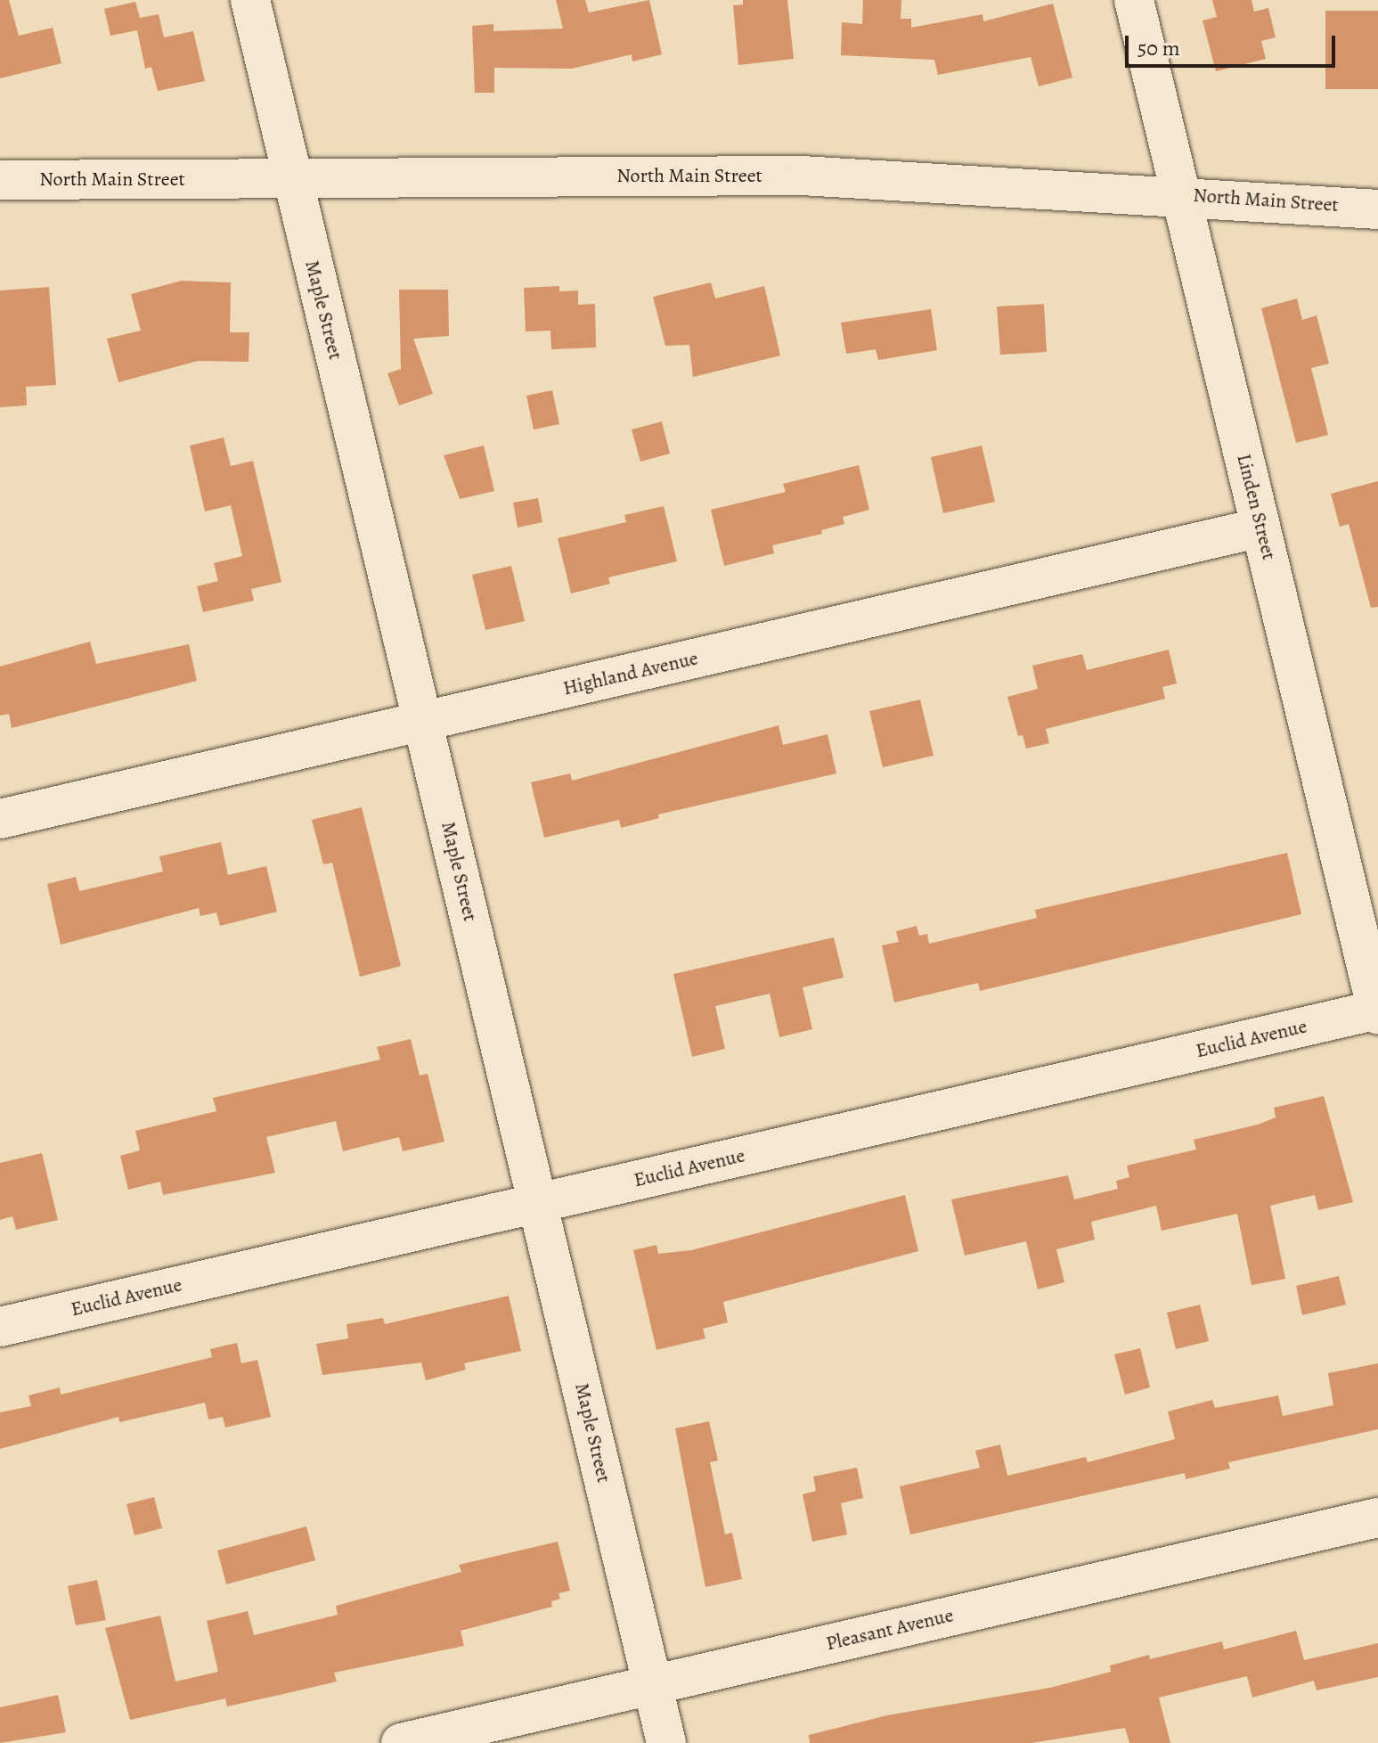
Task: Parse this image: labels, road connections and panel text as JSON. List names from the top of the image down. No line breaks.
{"streets":{"street":["North Main Street","Maple Street","Linden Street","Highland Avenue","Euclid Avenue","Pleasant Avenue"]},"crossings":[["North Main Street","Maple Street"],["North Main Street","Linden Street"],["Maple Street","Highland Avenue"],["Maple Street","Euclid Avenue"],["Maple Street","Pleasant Avenue"],["Linden Street","Highland Avenue"],["Linden Street","Euclid Avenue"]],"scale_bar":"50 m"}
